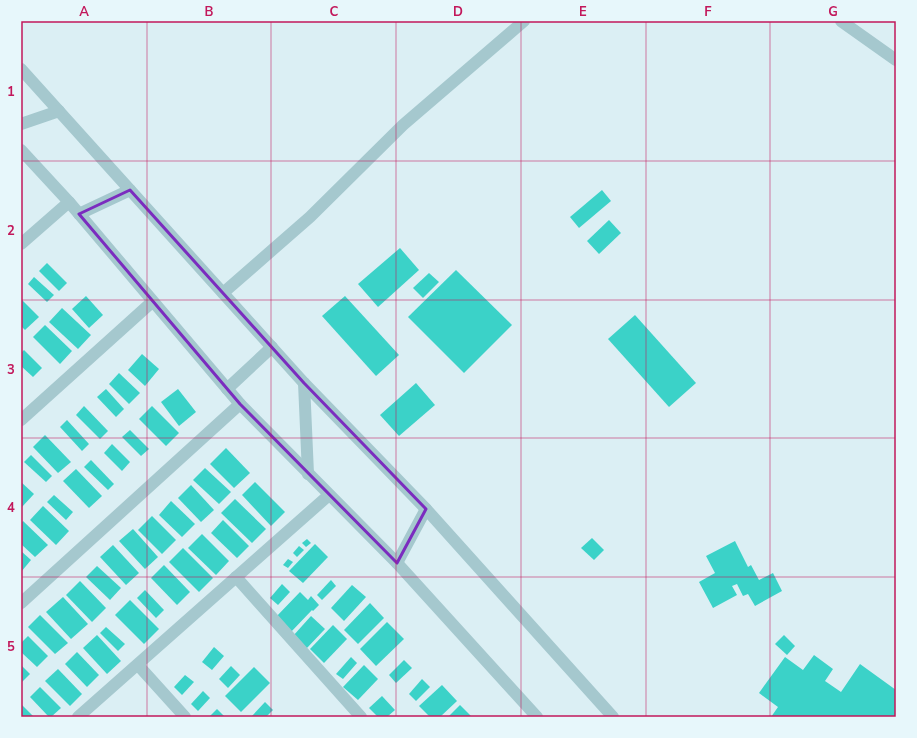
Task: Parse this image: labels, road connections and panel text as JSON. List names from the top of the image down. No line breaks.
{"grid":{"columns":["A","B","C","D","E","F","G"],"rows":["1","2","3","4","5"]}}
